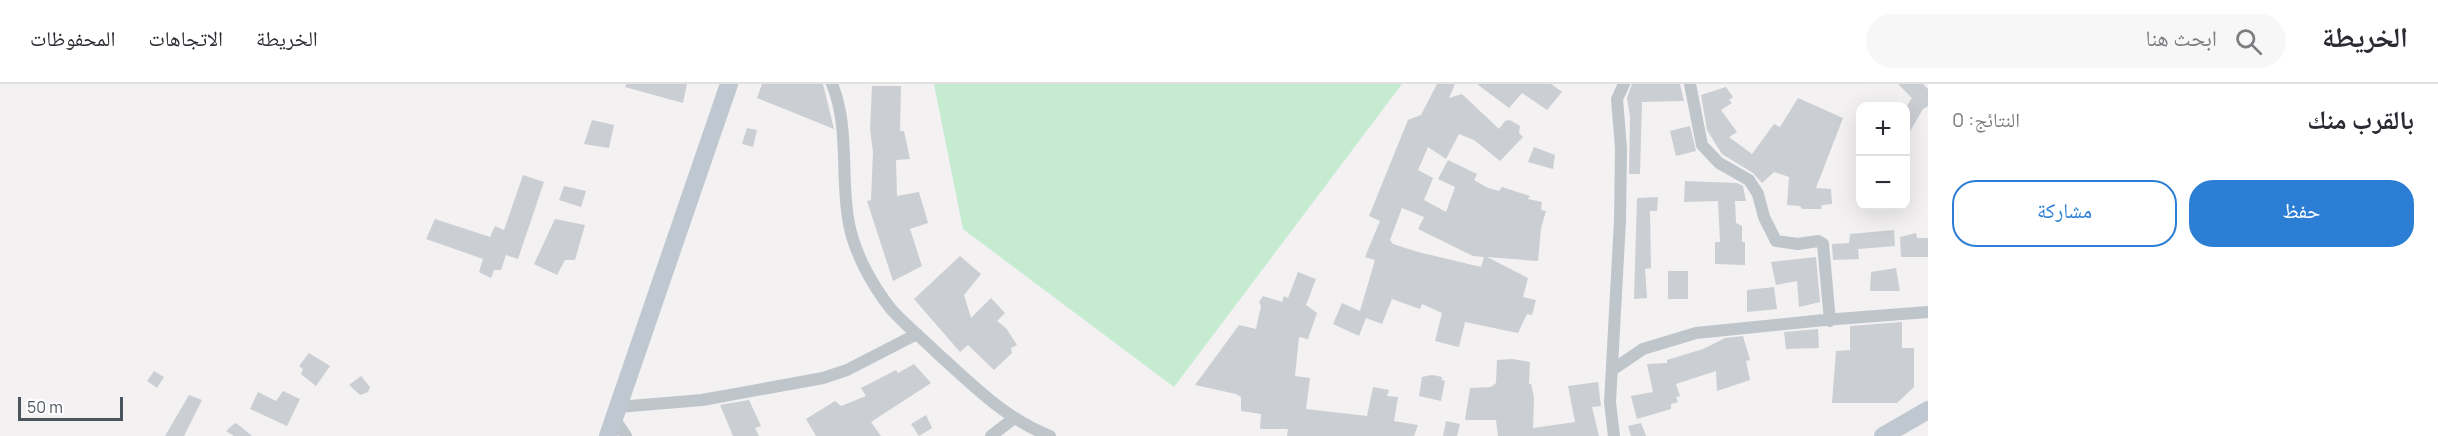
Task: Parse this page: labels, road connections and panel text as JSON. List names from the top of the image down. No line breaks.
{"scale_bar":"50 m","page":{"header":"الخريطة","search":"ابحث هنا","nav":["الخريطة","الاتجاهات","المحفوظات"],"heading":["بالقرب منك","النتائج: 0"],"map_buttons":["+","−"],"buttons":["حفظ","مشاركة"],"scale":"50 m"}}
